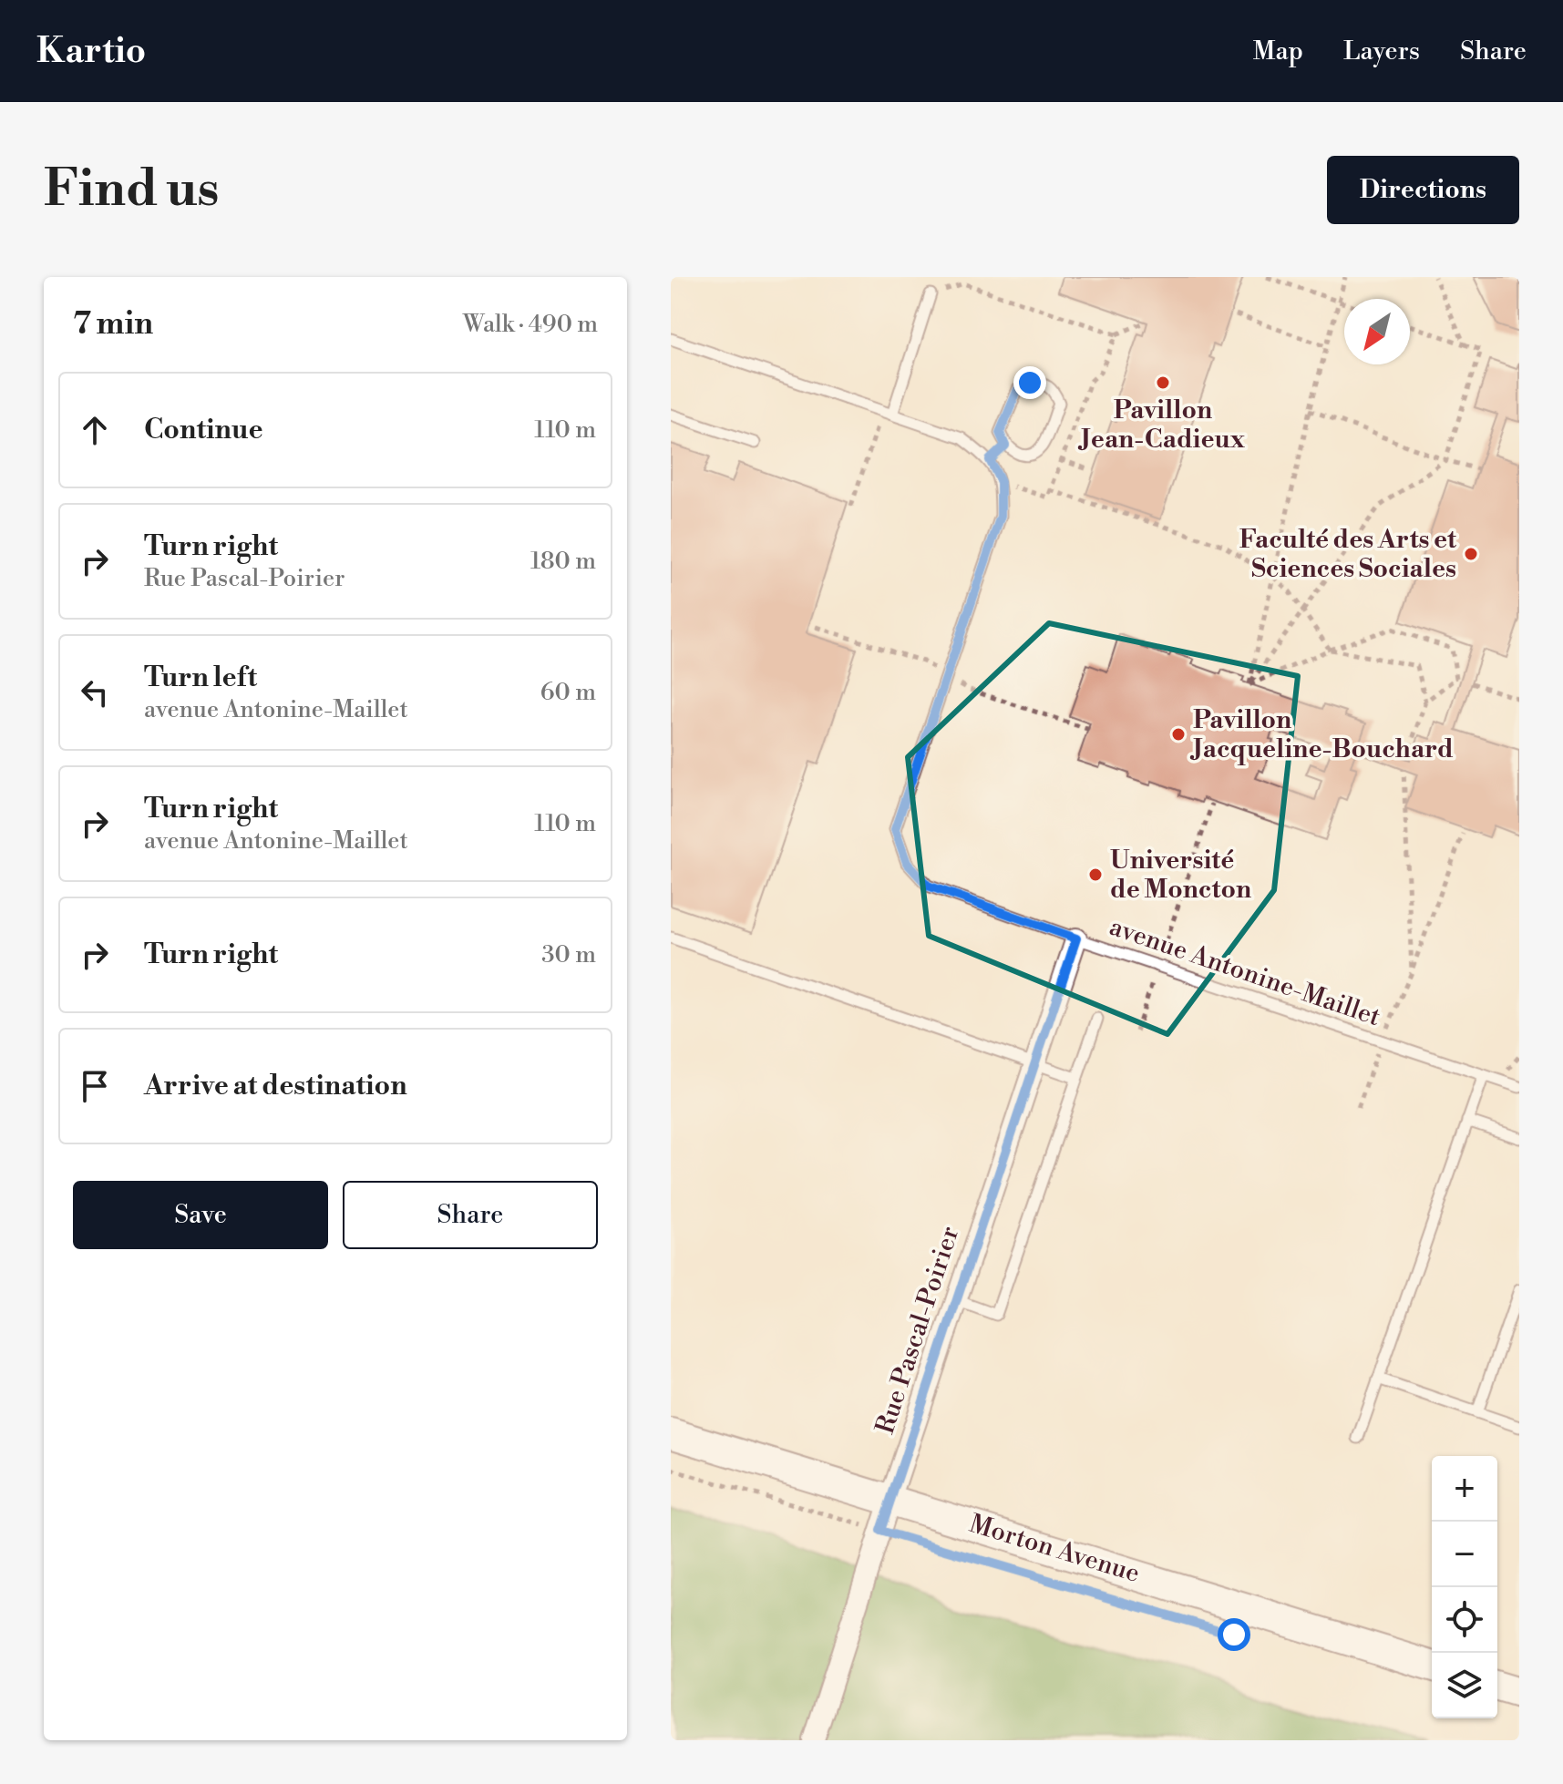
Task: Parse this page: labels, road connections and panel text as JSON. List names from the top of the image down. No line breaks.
{"streets":{"street":["Rue Pascal-Poirier","Morton Avenue"],"lane":["avenue Antonine-Maillet"]},"crossings":[["avenue Antonine-Maillet","Rue Pascal-Poirier"],["Rue Pascal-Poirier","Morton Avenue"]],"places":["Pavillon Jean-Cadieux","Faculté des Arts et Sciences Sociales","Pavillon Jacqueline-Bouchard","Université de Moncton"],"north":"bottom left","page":{"header":"Kartio","nav":["Map","Layers","Share"],"buttons":["Directions",["Save","Share"]],"title":"Find us","heading":["7 min","Walk · 490 m"],"list":[["Continue","110 m"],["Turn right","Rue Pascal-Poirier","180 m"],["Turn left","avenue Antonine-Maillet","60 m"],["Turn right","avenue Antonine-Maillet","110 m"],["Turn right","30 m"],"Arrive at destination"],"map_buttons":["+","−"]}}
